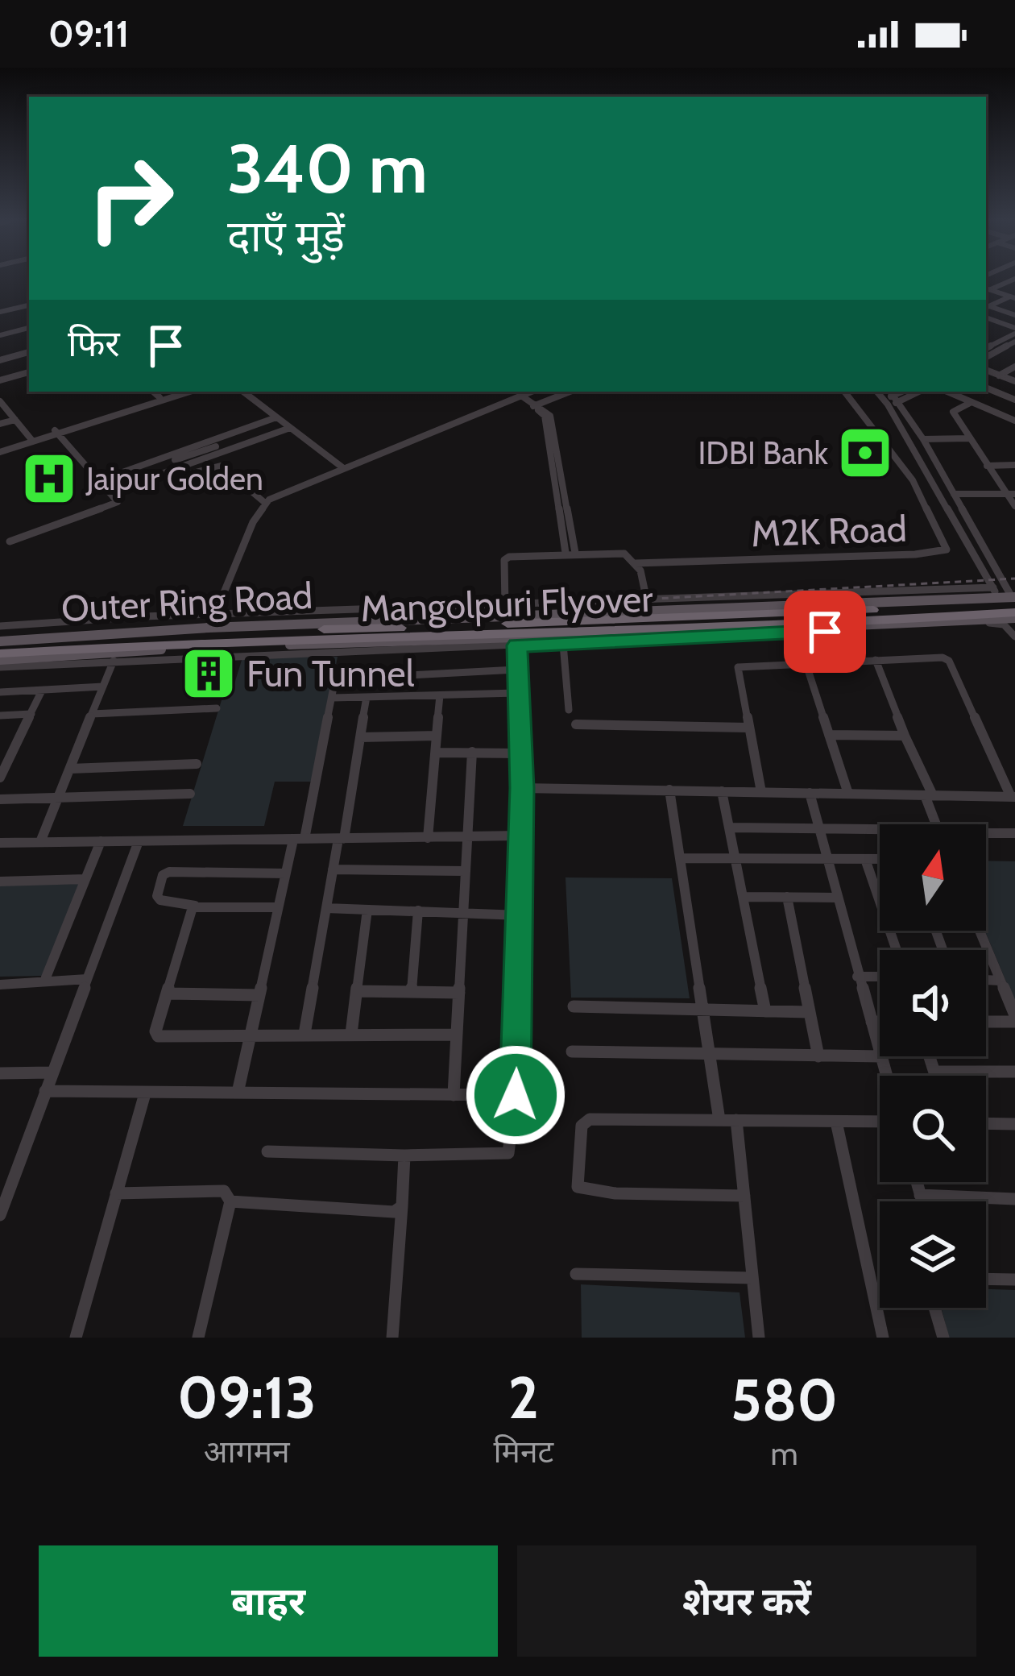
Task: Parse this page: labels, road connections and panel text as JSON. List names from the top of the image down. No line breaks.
{"streets":{"highway":["Mangolpuri Flyover"],"main road":["Outer Ring Road"],"street":["M2K Road"]},"crossings":[["Outer Ring Road","Mangolpuri Flyover"]],"places":{"bank":["IDBI Bank"],"hospital":["Jaipur Golden"],"building":["Fun Tunnel"]},"north":"top","page":{"status":"09:11","turn":["340 m","दाएँ मुड़ें"],"then":"फिर","eta":["09:13","आगमन","2","मिनट","580","m"],"buttons":["बाहर","शेयर करें"]}}
